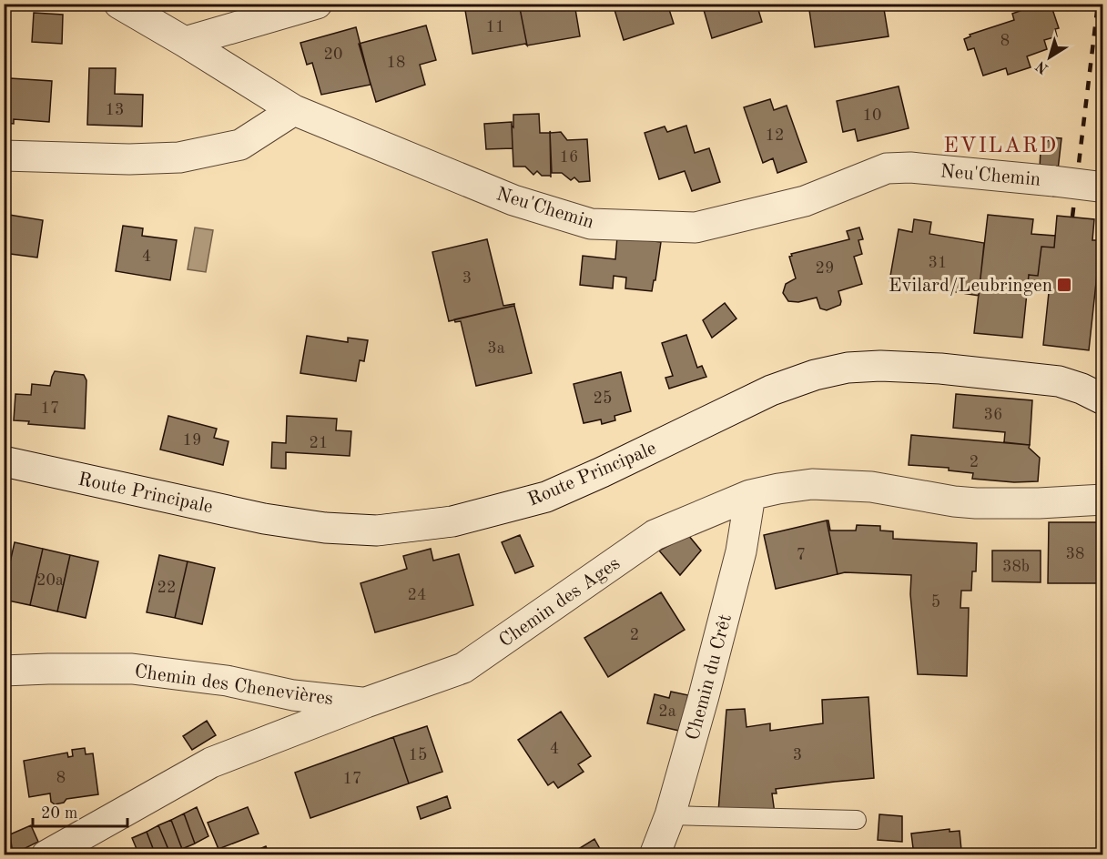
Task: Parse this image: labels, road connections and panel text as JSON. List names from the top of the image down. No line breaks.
{"streets":{"street":["Neu'Chemin","Route Principale","Chemin des Ages","Chemin du Crêt","Chemin des Chenevières"]},"crossings":[["Chemin des Ages","Chemin du Crêt"],["Chemin des Ages","Chemin des Chenevières"]],"districts":["EVILARD"],"places":{"transit":["Evilard/Leubringen"]},"house_numbers":["11","8","20","18","13","10","12","16","4","31","29","3","3a","25","17","36","19","21","2","38","7","38b","20a","22","24","5","2","2a","4","15","3","8","17"],"scale_bar":"20 m","north":"bottom left"}
